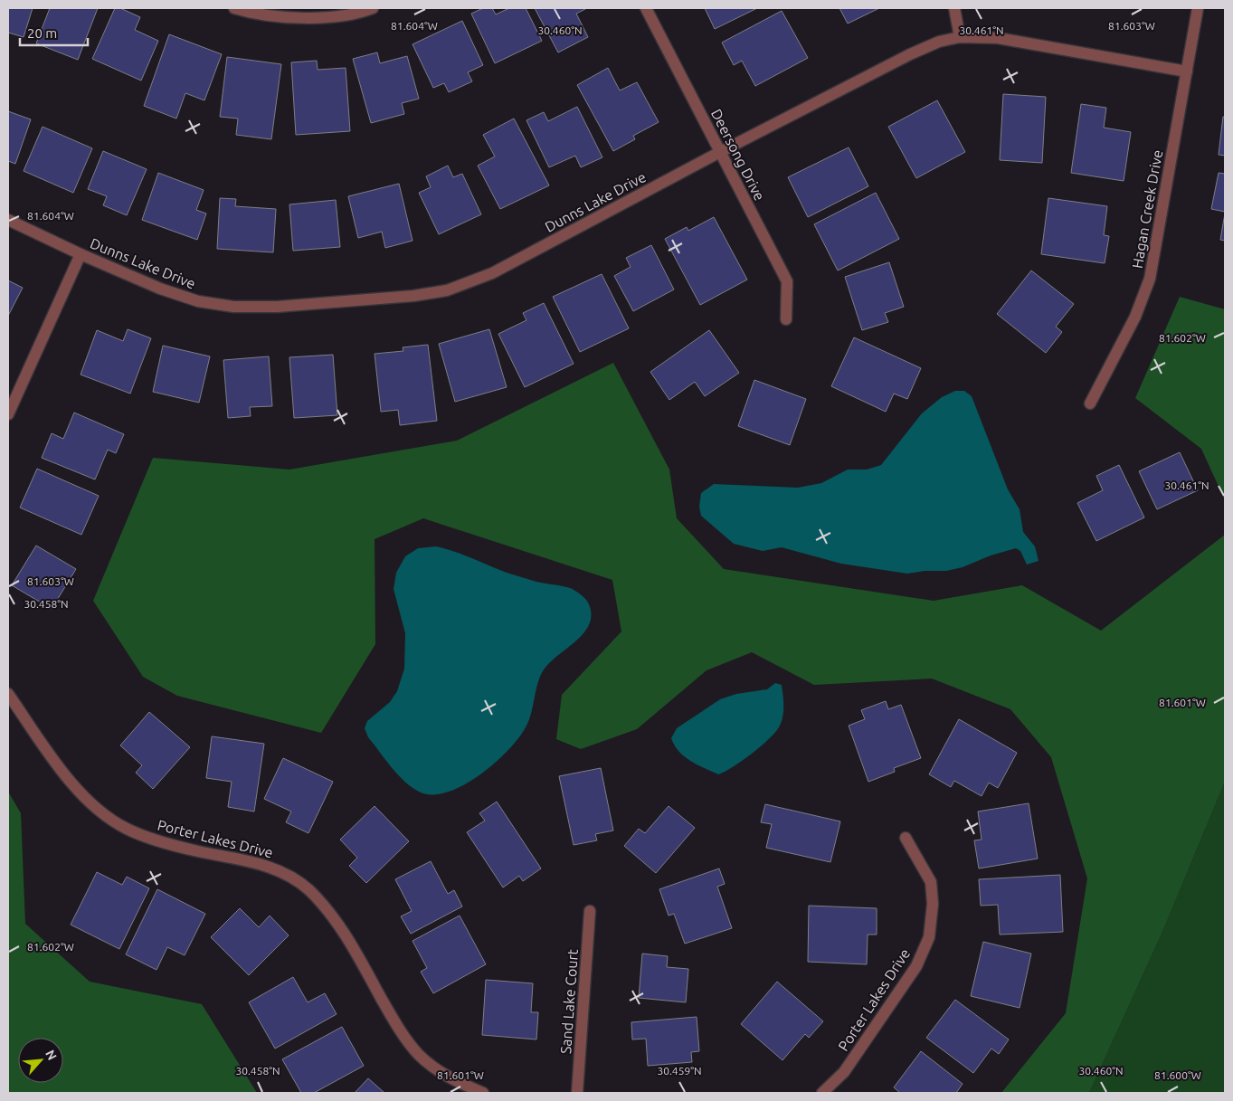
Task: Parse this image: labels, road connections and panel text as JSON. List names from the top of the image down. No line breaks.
{"streets":{"street":["Deersong Drive","Dunns Lake Drive","Hagan Creek Drive","Porter Lakes Drive","Sand Lake Court"]},"crossings":[["Deersong Drive","Dunns Lake Drive"],["Dunns Lake Drive","Hagan Creek Drive"]],"scale_bar":"20 m","north":"top right","coordinates":["81.604°W","81.603°W","30.460°N","30.461°N","81.602°W","30.458°N","81.601°W","30.459°N","81.600°W"]}
